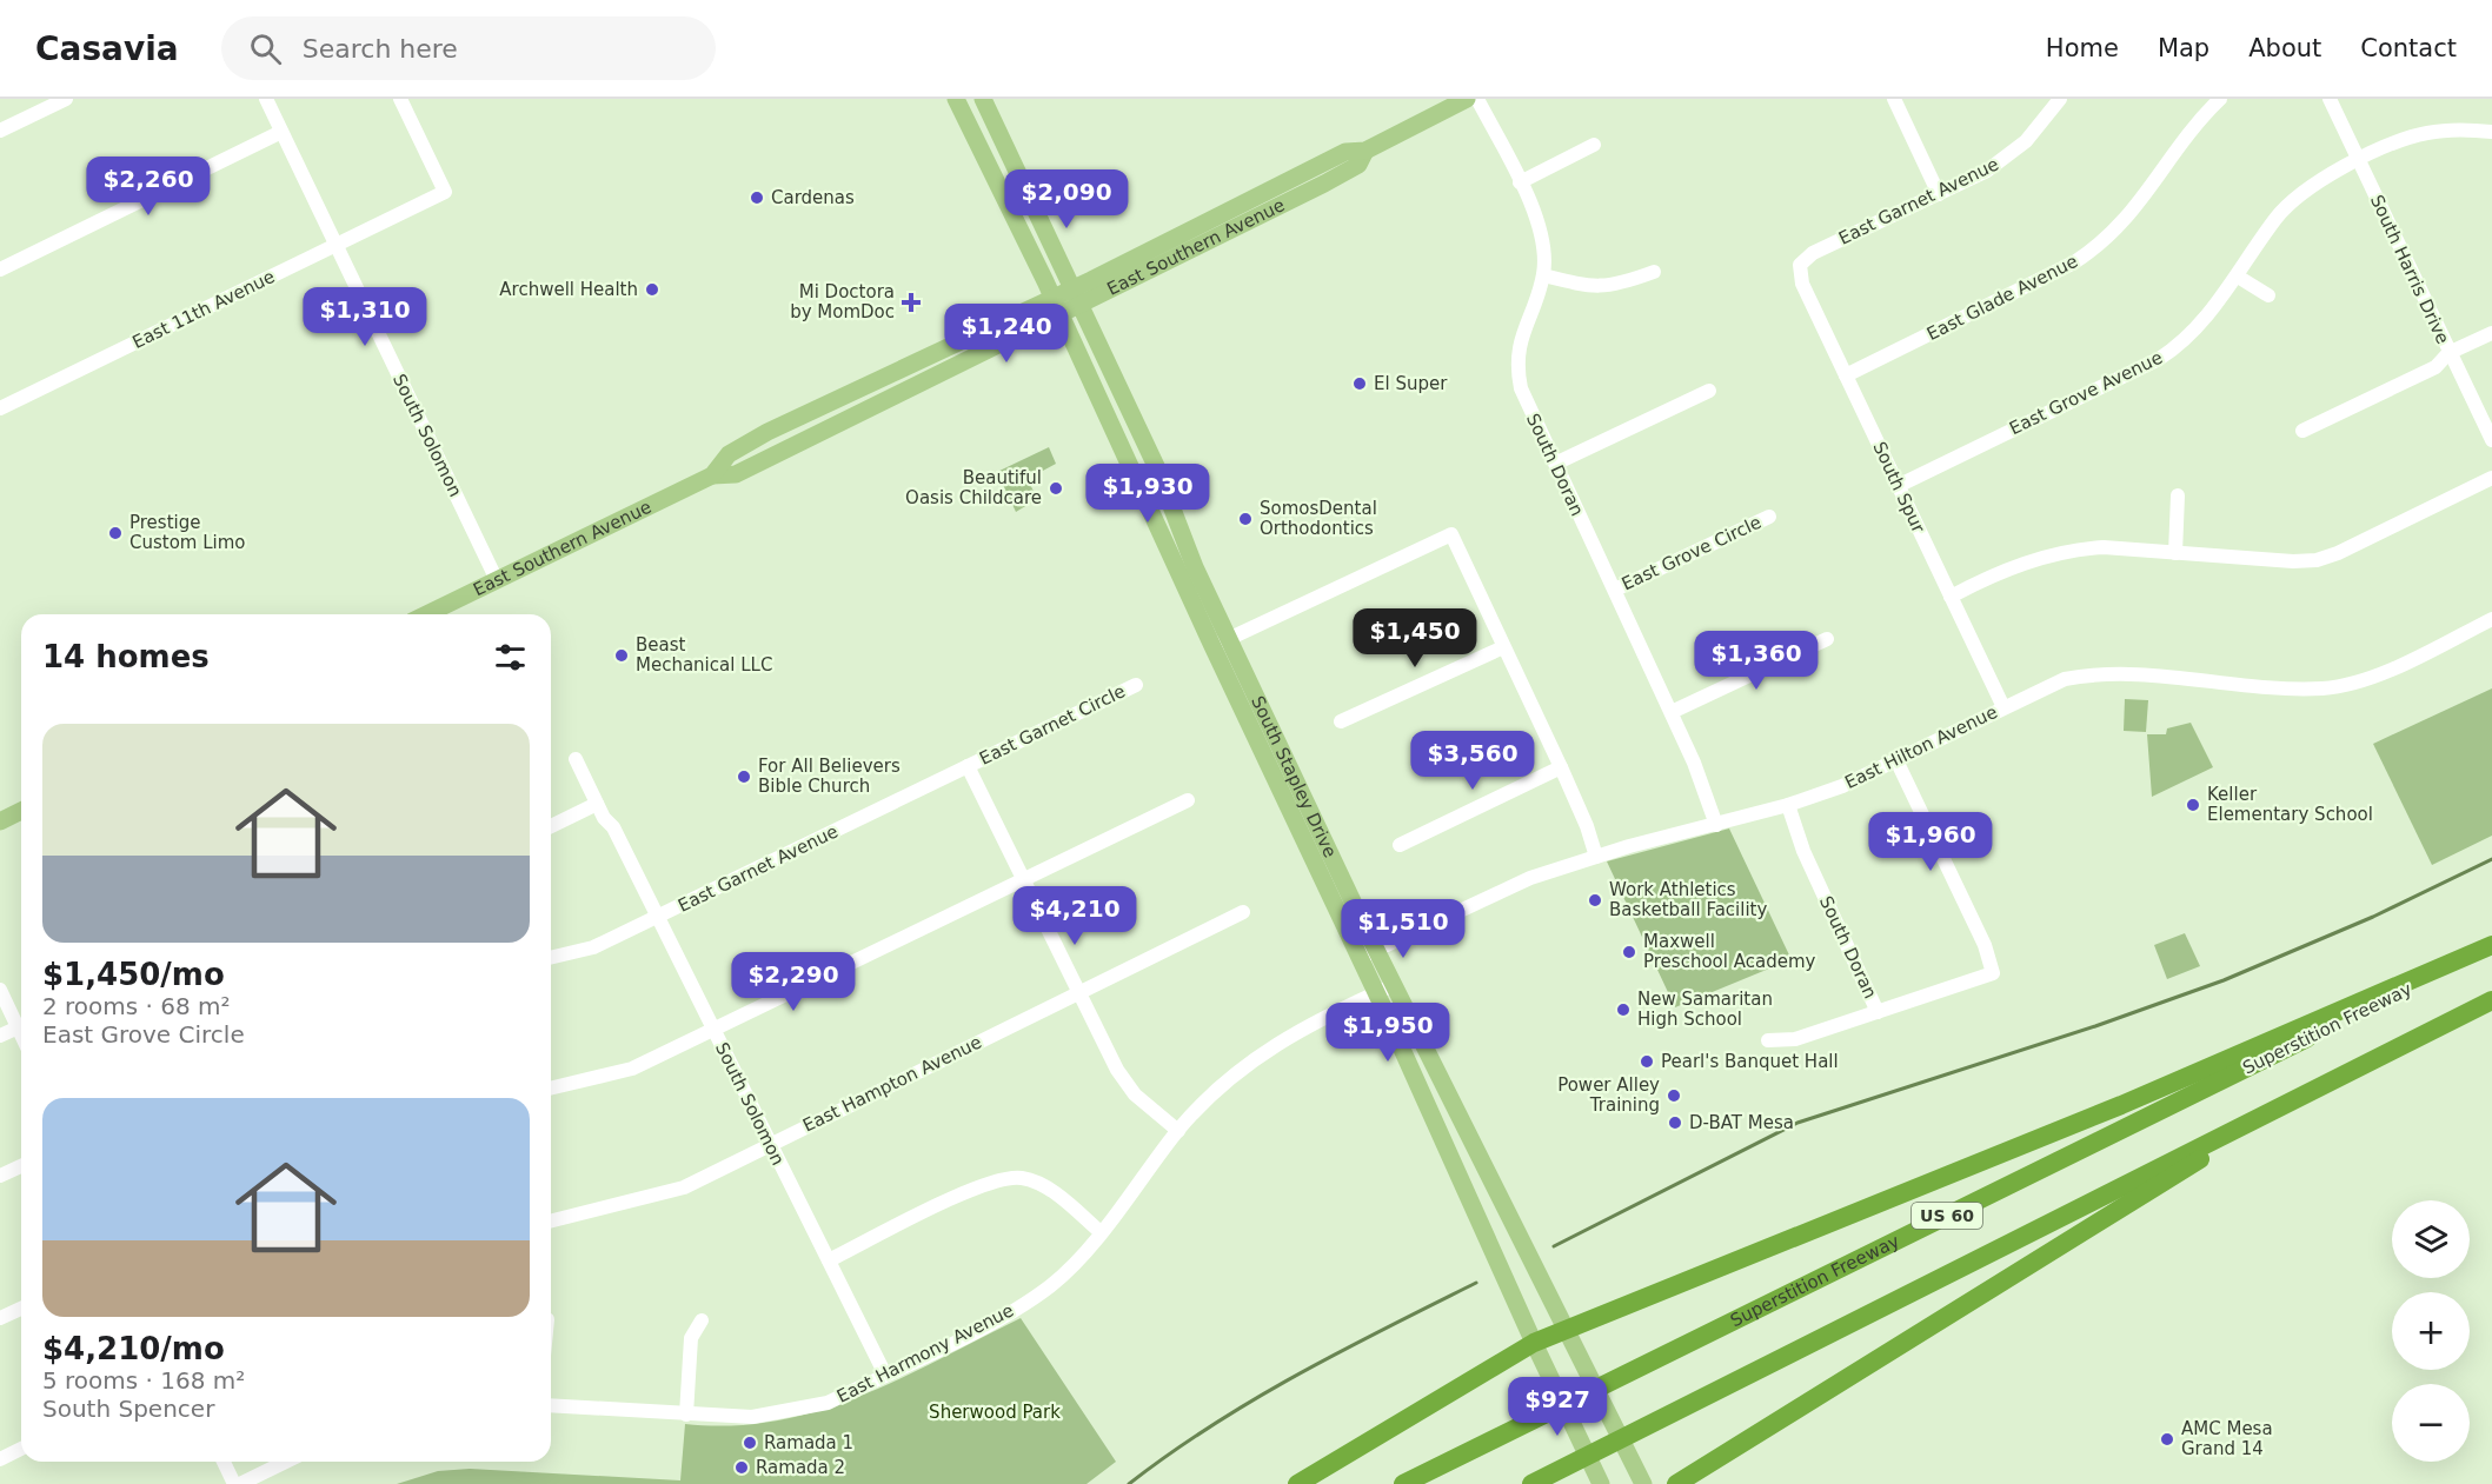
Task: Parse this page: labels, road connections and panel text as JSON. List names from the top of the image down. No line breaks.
{"streets":{"highway":["Superstition Freeway","US 60"],"main road":["East Southern Avenue","South Stapley Drive"],"street":["East Garnet Avenue","South Harris Drive","East Glade Avenue","East 11th Avenue","East Grove Avenue","South Solomon","South Doran","South Spur","East Grove Circle","East Garnet Circle","East Hilton Avenue","East Hampton Avenue","East Harmony Avenue"]},"crossings":[["East Garnet Avenue","South Solomon"],["East Garnet Avenue","South Spur"],["East Garnet Avenue","East Garnet Circle"],["East Southern Avenue","South Solomon"],["East Southern Avenue","South Stapley Drive"],["South Harris Drive","East Grove Avenue"],["East Glade Avenue","South Spur"],["East 11th Avenue","South Solomon"],["East Grove Avenue","South Spur"],["South Solomon","East Hampton Avenue"],["South Solomon","East Harmony Avenue"],["South Doran","East Grove Circle"],["South Doran","East Hilton Avenue"],["South Spur","East Hilton Avenue"],["East Hilton Avenue","South Stapley Drive"],["South Stapley Drive","East Harmony Avenue"]],"parks":["Sherwood Park"],"places":{"other":["Cardenas","Archwell Health","El Super","Beautiful Oasis Childcare","SomosDental Orthodontics","Prestige Custom Limo","Beast Mechanical LLC","For All Believers Bible Church","Keller Elementary School","Work Athletics Basketball Facility","Maxwell Preschool Academy","New Samaritan High School","Pearl's Banquet Hall","Power Alley Training","D-BAT Mesa","AMC Mesa Grand 14","Ramada 1","Ramada 2"],"health":["Mi Doctora by MomDoc"]},"page":{"header":"Casavia","search":"Search here","nav":["Home","Map","About","Contact"],"price":["$2,260","$2,090","$1,310","$1,240","$1,930","$1,450","$1,360","$3,560","$1,960","$4,210","$1,510","$2,290","$1,950","$927"],"heading":"14 homes","list":[{"name":"$1,450/mo","note":"2 rooms · 68 m² · East Grove Circle"},{"name":"$4,210/mo","note":"5 rooms · 168 m² · South Spencer"}],"map_buttons":["+","−"]}}
